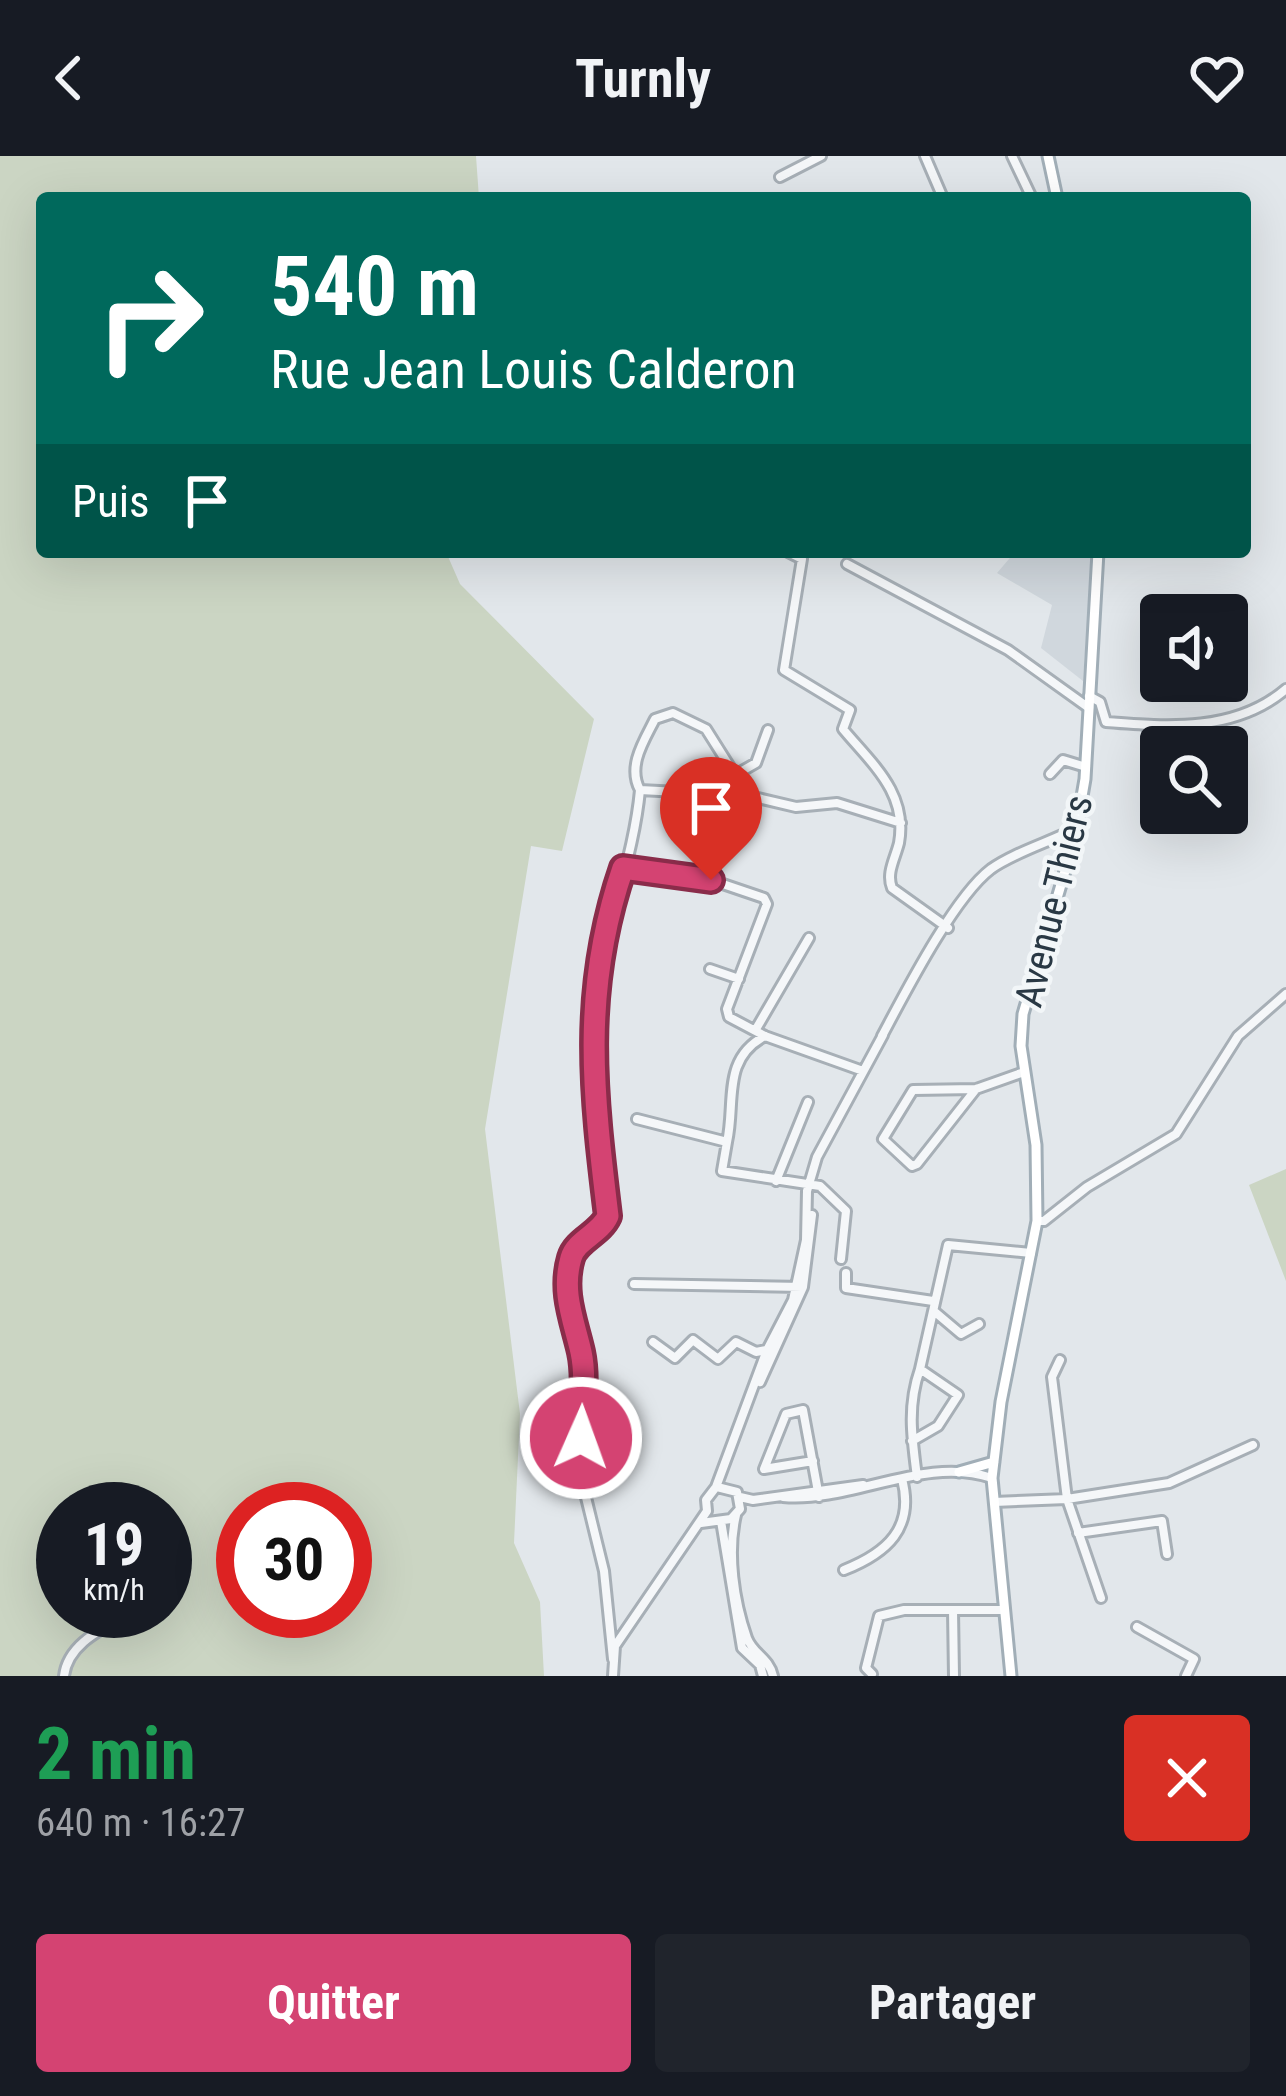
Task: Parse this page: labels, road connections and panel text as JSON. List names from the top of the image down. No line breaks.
{"streets":{"main road":["Avenue Thiers"]},"page":{"header":"Turnly","turn":["540 m","Rue Jean Louis Calderon"],"then":"Puis","speed":"19 km/h","limit":"30","heading":["2 min","640 m · 16:27"],"buttons":["Quitter","Partager"]}}
